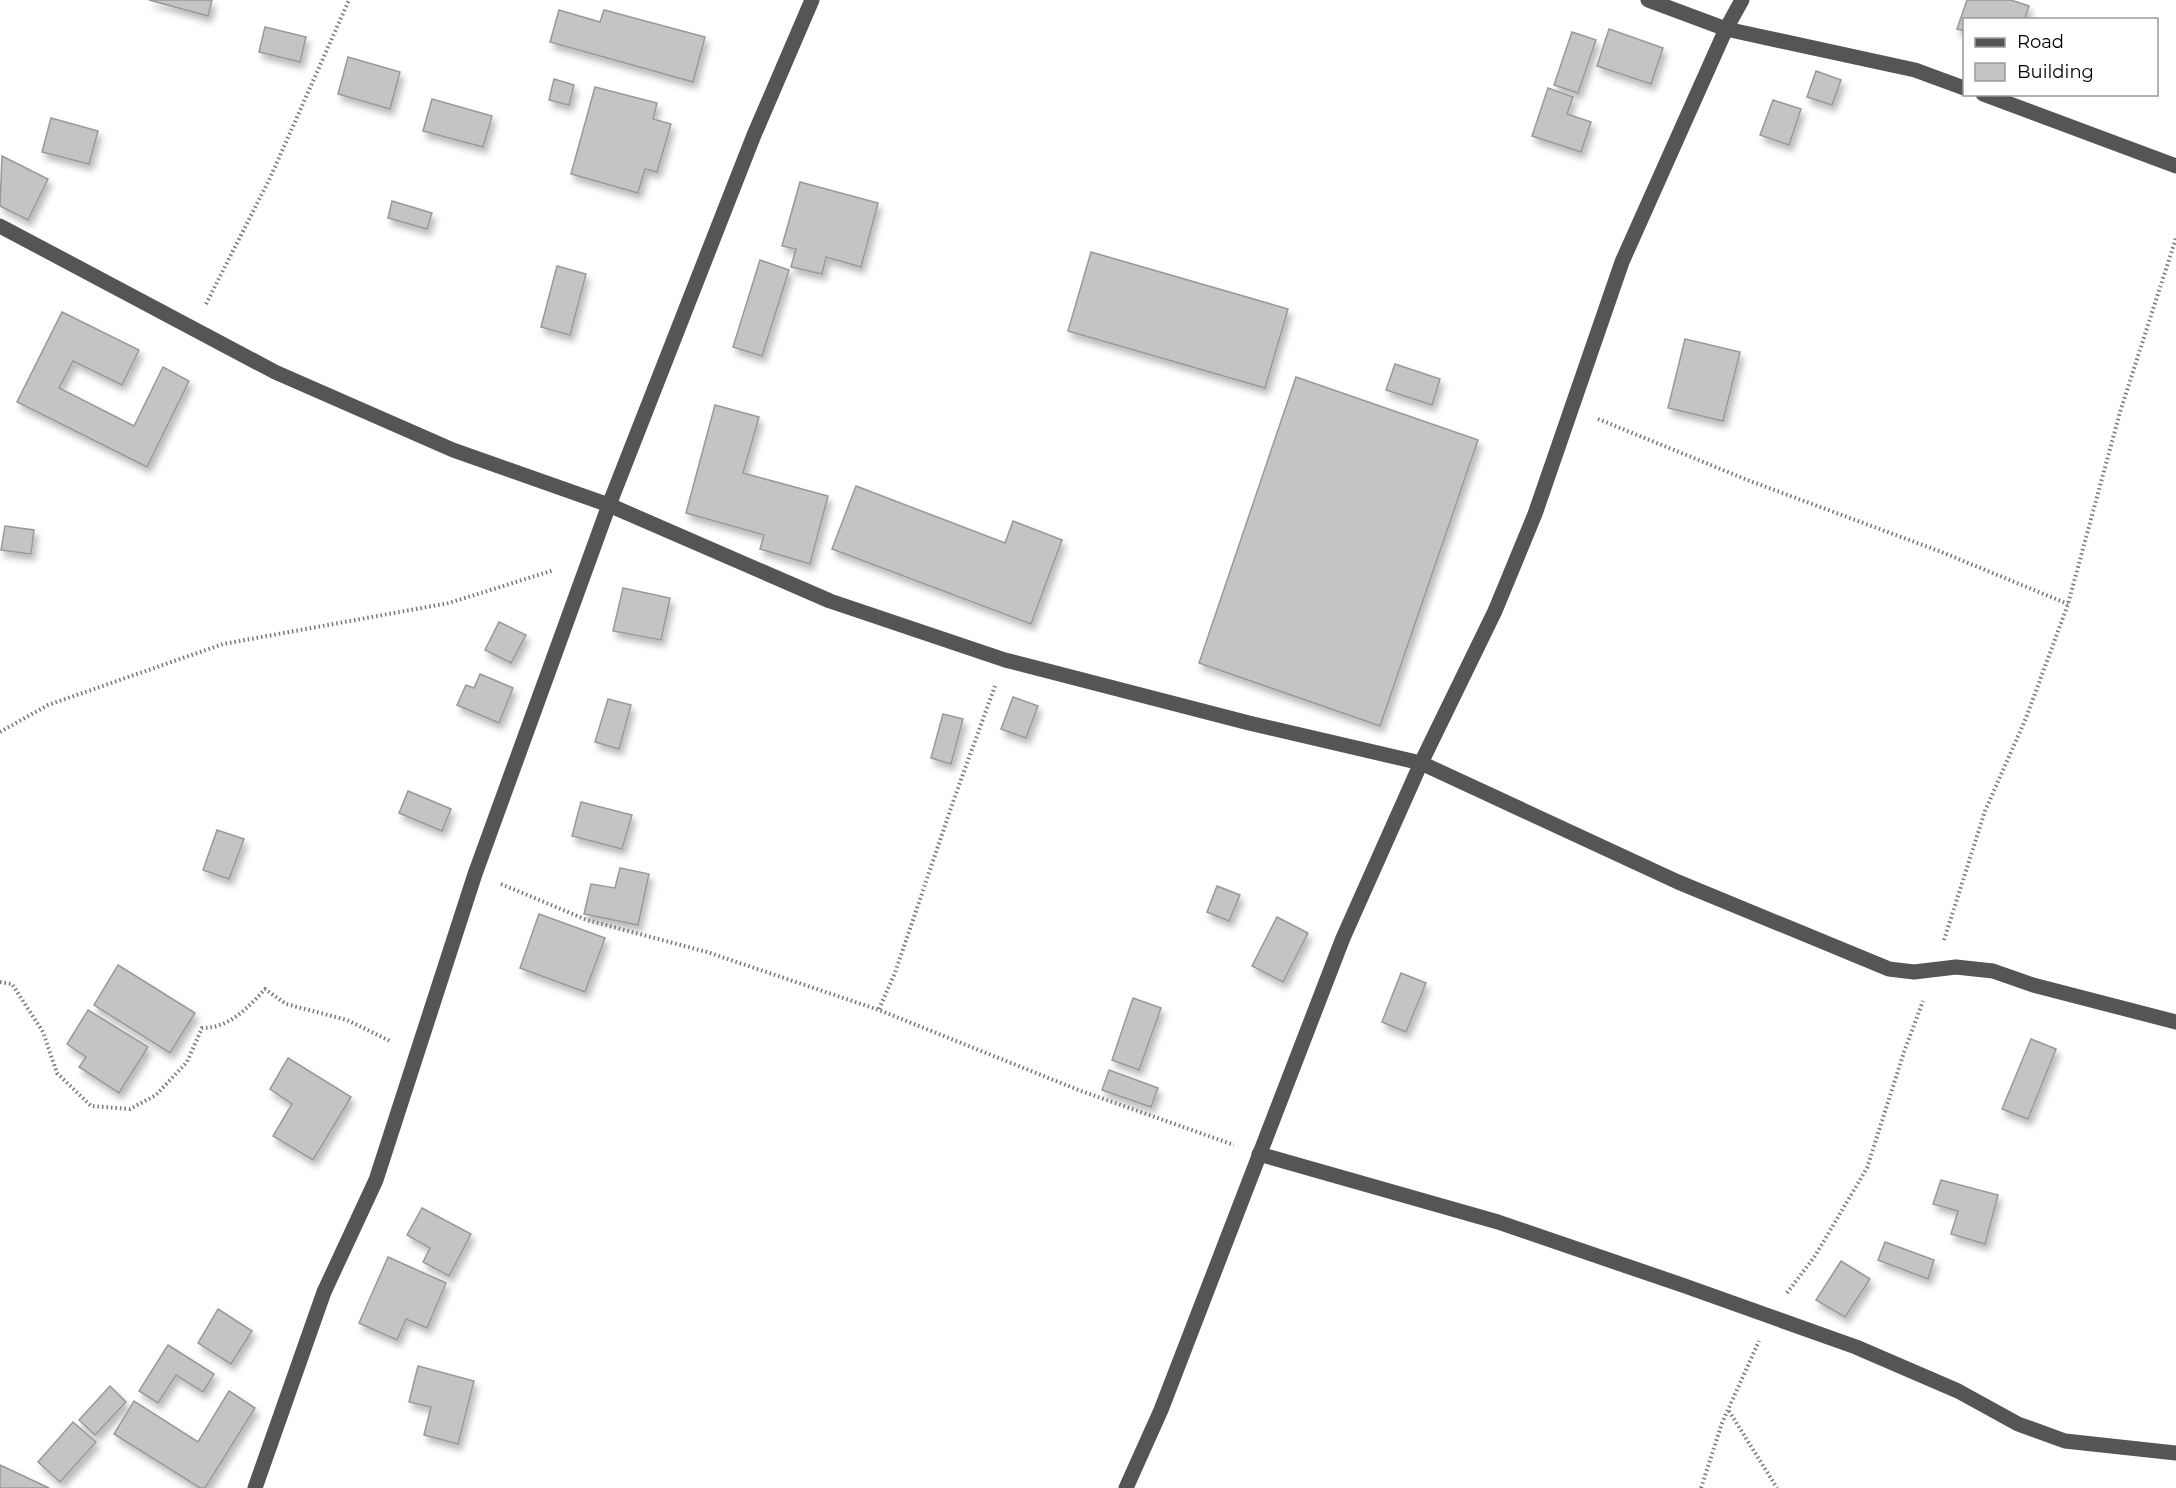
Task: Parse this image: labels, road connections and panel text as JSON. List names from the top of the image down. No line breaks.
{"legend":["Road","Building"]}
